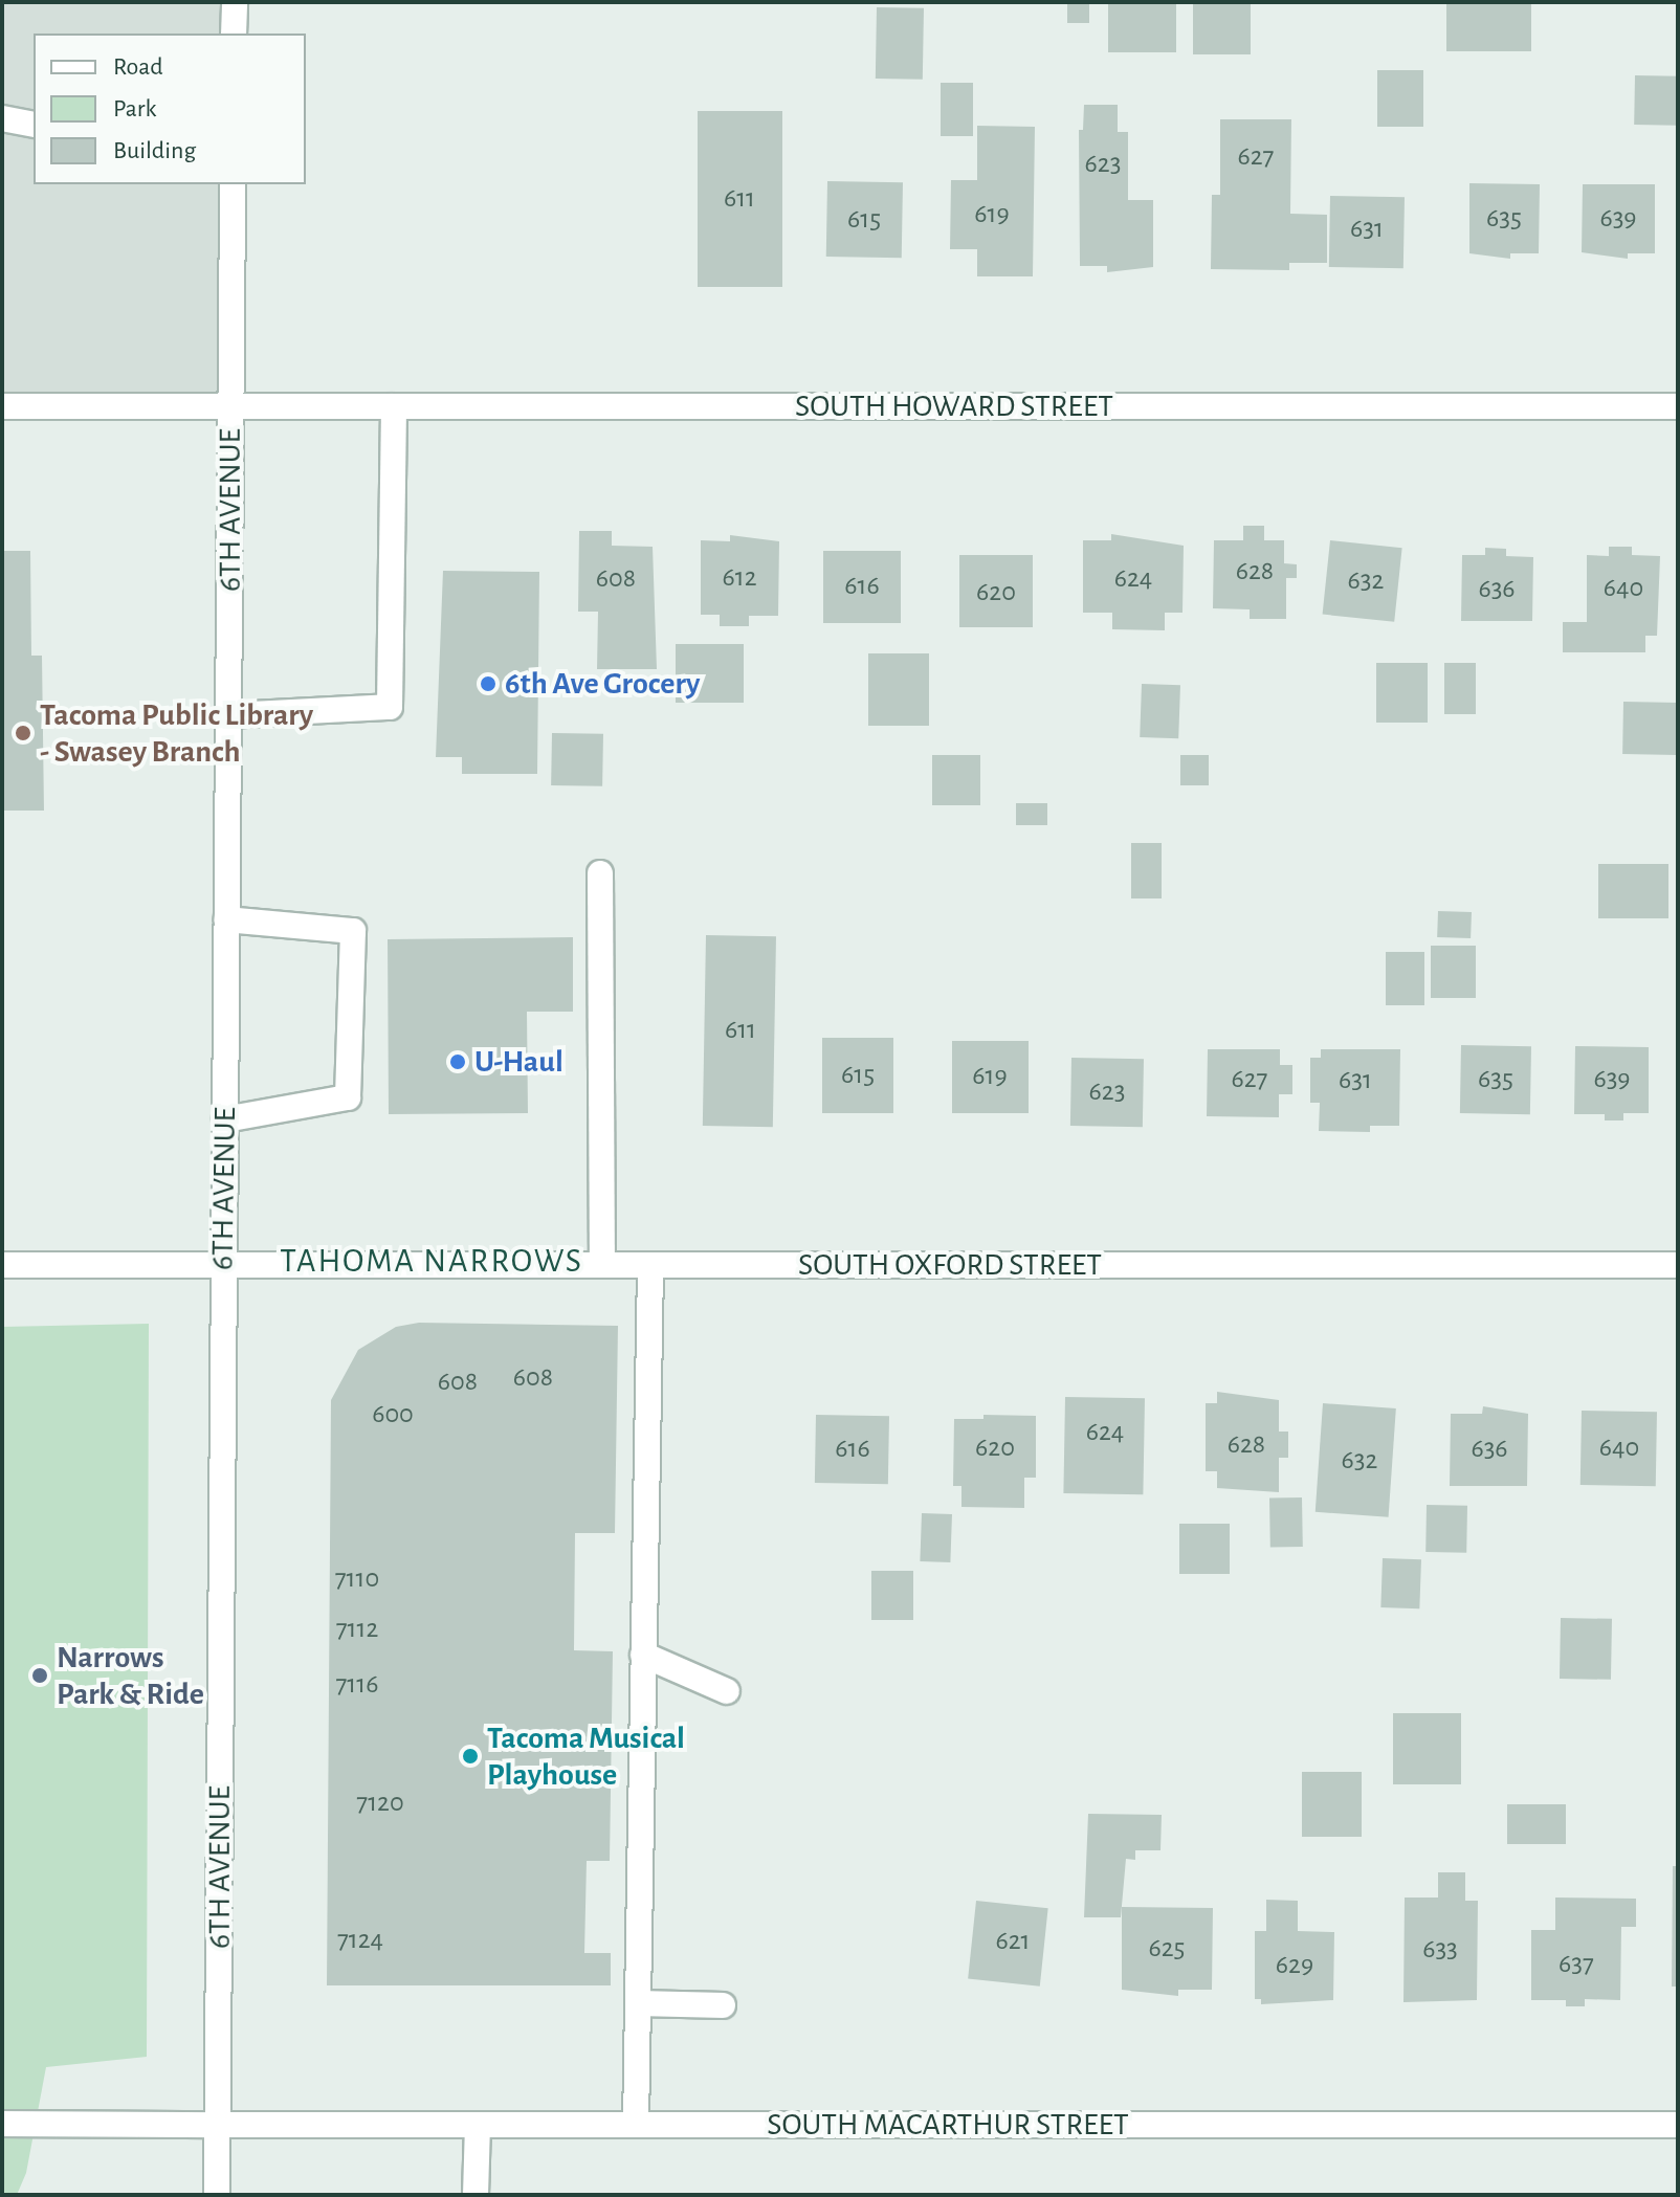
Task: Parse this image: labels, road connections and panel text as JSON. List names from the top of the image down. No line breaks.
{"streets":{"street":["SOUTH HOWARD STREET","6TH AVENUE","SOUTH OXFORD STREET","SOUTH MACARTHUR STREET"]},"crossings":[["SOUTH HOWARD STREET","6TH AVENUE"],["6TH AVENUE","SOUTH OXFORD STREET"],["6TH AVENUE","SOUTH MACARTHUR STREET"]],"districts":["TAHOMA NARROWS"],"places":["6th Ave Grocery","Tacoma Public Library - Swasey Branch","U-Haul","Narrows Park & Ride","Tacoma Musical Playhouse"],"house_numbers":["627","623","611","619","635","639","615","631","628","612","608","624","632","616","640","636","620","611","615","619","627","635","639","631","623","608","608","600","624","628","620","640","616","636","632","7110","7112","7116","7120","7124","621","625","633","637","629"],"legend":["Road","Park","Building"]}
